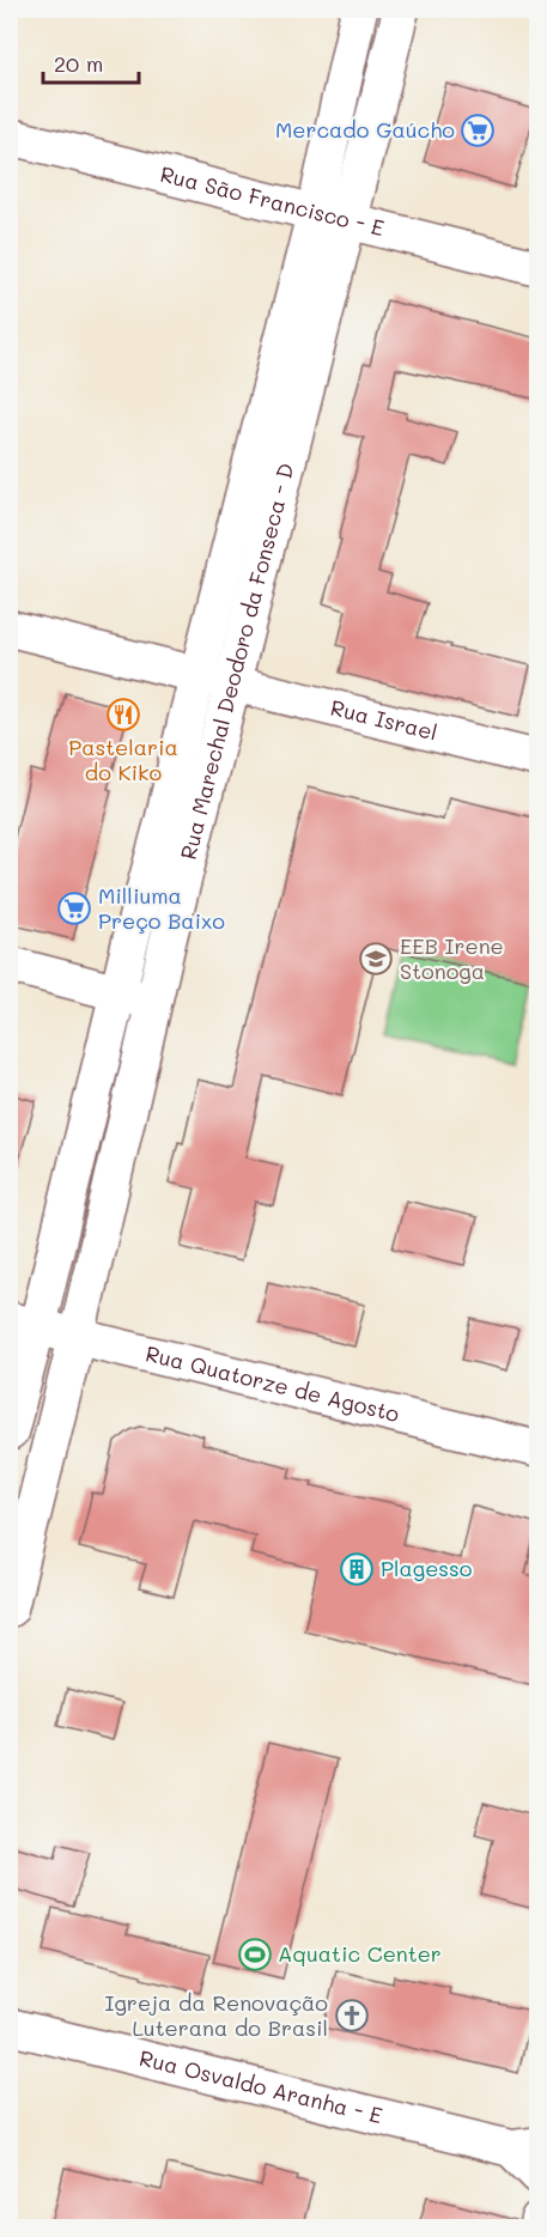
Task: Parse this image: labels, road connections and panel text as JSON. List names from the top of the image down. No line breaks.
{"streets":{"street":["Rua São Francisco - E","Rua Marechal Deodoro da Fonseca - D","Rua Israel","Rua Quatorze de Agosto","Rua Osvaldo Aranha - E"]},"crossings":[["Rua São Francisco - E","Rua Marechal Deodoro da Fonseca - D"],["Rua Marechal Deodoro da Fonseca - D","Rua Israel"],["Rua Marechal Deodoro da Fonseca - D","Rua Quatorze de Agosto"]],"places":{"supermarket":["Mercado Gaúcho","Milliuma Preço Baixo"],"restaurant":["Pastelaria do Kiko"],"school or university":["EEB Irene Stonoga"],"building":["Plagesso"],"sports":["Aquatic Center"],"church":["Igreja da Renovação Luterana do Brasil"]},"scale_bar":"20 m"}
